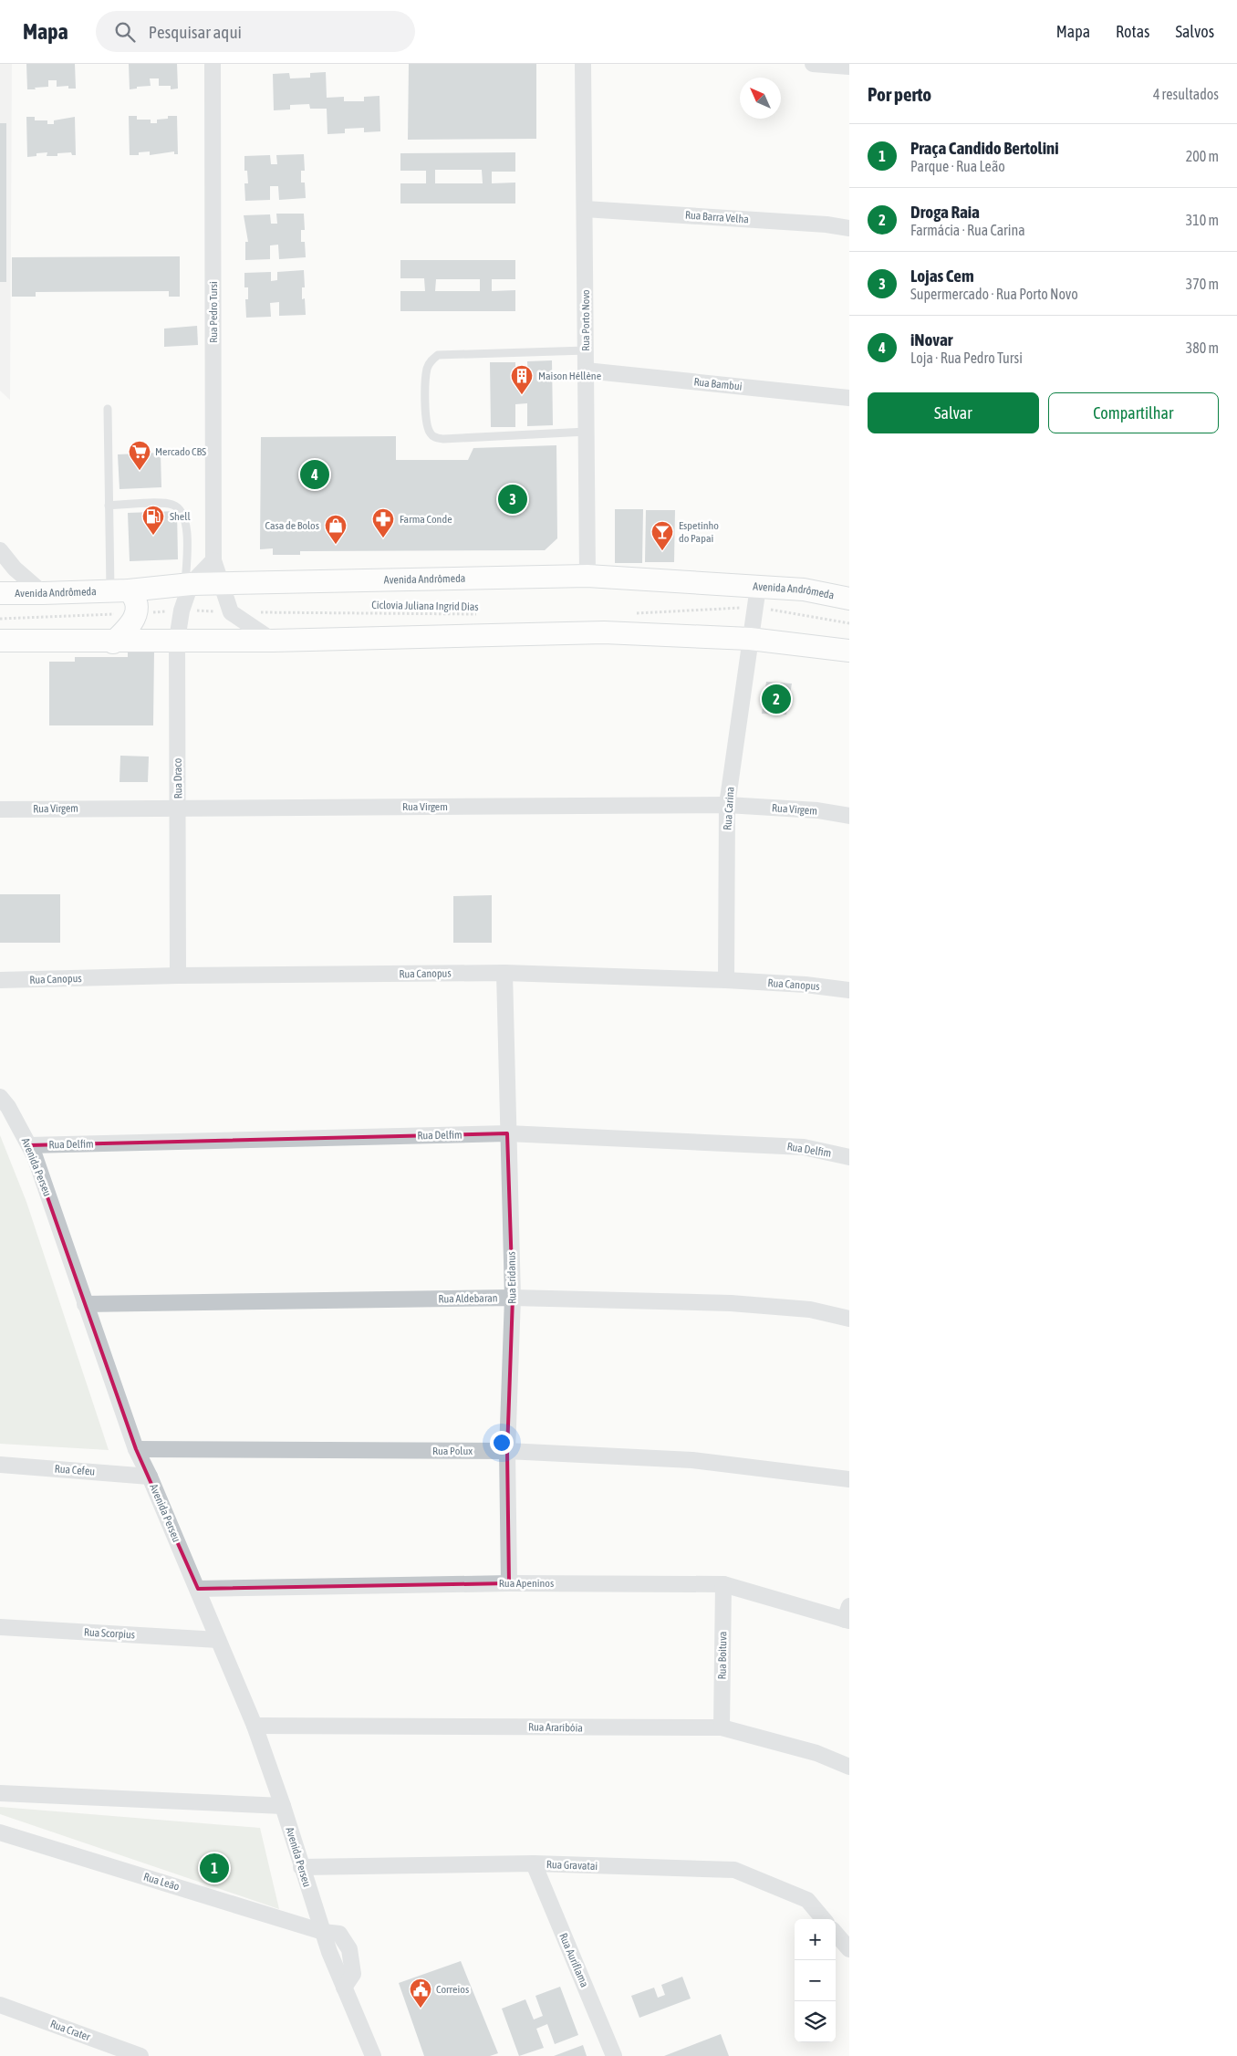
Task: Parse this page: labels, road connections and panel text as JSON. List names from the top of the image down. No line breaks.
{"streets":{"main road":["Avenida Andrômeda"],"street":["Rua Barra Velha","Rua Pedro Tursi","Rua Porto Novo","Rua Bambui","Rua Draco","Rua Virgem","Rua Carina","Rua Canopus","Rua Delfim","Avenida Perseu","Rua Eridanus","Rua Aldebaran","Rua Polux","Rua Cefeu","Rua Apeninos","Rua Scorpius","Rua Boituva","Rua Araribóia","Rua Gravatai","Rua Leão","Rua Auriflama","Rua Crater"],"path":["Ciclovia Juliana Ingrid Dias"]},"crossings":[["Rua Barra Velha","Rua Porto Novo"],["Rua Pedro Tursi","Avenida Andrômeda"],["Rua Pedro Tursi","Ciclovia Juliana Ingrid Dias"],["Rua Porto Novo","Rua Bambui"],["Rua Porto Novo","Avenida Andrômeda"],["Avenida Andrômeda","Rua Draco"],["Avenida Andrômeda","Rua Carina"],["Ciclovia Juliana Ingrid Dias","Rua Draco"],["Rua Draco","Rua Virgem"],["Rua Draco","Rua Canopus"],["Rua Virgem","Rua Carina"],["Rua Carina","Rua Canopus"],["Rua Canopus","Rua Eridanus"],["Rua Delfim","Avenida Perseu"],["Rua Delfim","Rua Eridanus"],["Avenida Perseu","Rua Aldebaran"],["Avenida Perseu","Rua Polux"],["Avenida Perseu","Rua Cefeu"],["Avenida Perseu","Rua Apeninos"],["Avenida Perseu","Rua Scorpius"],["Avenida Perseu","Rua Araribóia"],["Avenida Perseu","Rua Gravatai"],["Avenida Perseu","Rua Leão"],["Rua Eridanus","Rua Aldebaran"],["Rua Eridanus","Rua Polux"],["Rua Eridanus","Rua Apeninos"],["Rua Apeninos","Rua Boituva"],["Rua Boituva","Rua Araribóia"],["Rua Gravatai","Rua Auriflama"]],"places":{"building":["Maison Héllène"],"supermarket":["Mercado CBS"],"fuel station":["Shell"],"pharmacy":["Farma Conde"],"shop":["Casa de Bolos"],"bar":["Espetinho do Papai"],"public building":["Correios"]},"north":"top left","page":{"header":"Mapa","search":"Pesquisar aqui","nav":["Mapa","Rotas","Salvos"],"heading":["Por perto","4 resultados"],"list":[{"mark":"1","name":"Praça Candido Bertolini","note":"Parque · Rua Leão","value":"200 m"},{"mark":"2","name":"Droga Raia","note":"Farmácia · Rua Carina","value":"310 m"},{"mark":"3","name":"Lojas Cem","note":"Supermercado · Rua Porto Novo","value":"370 m"},{"mark":"4","name":"iNovar","note":"Loja · Rua Pedro Tursi","value":"380 m"}],"buttons":["Salvar","Compartilhar"],"pins":["4","3","2","1"],"map_buttons":["+","−"]}}
